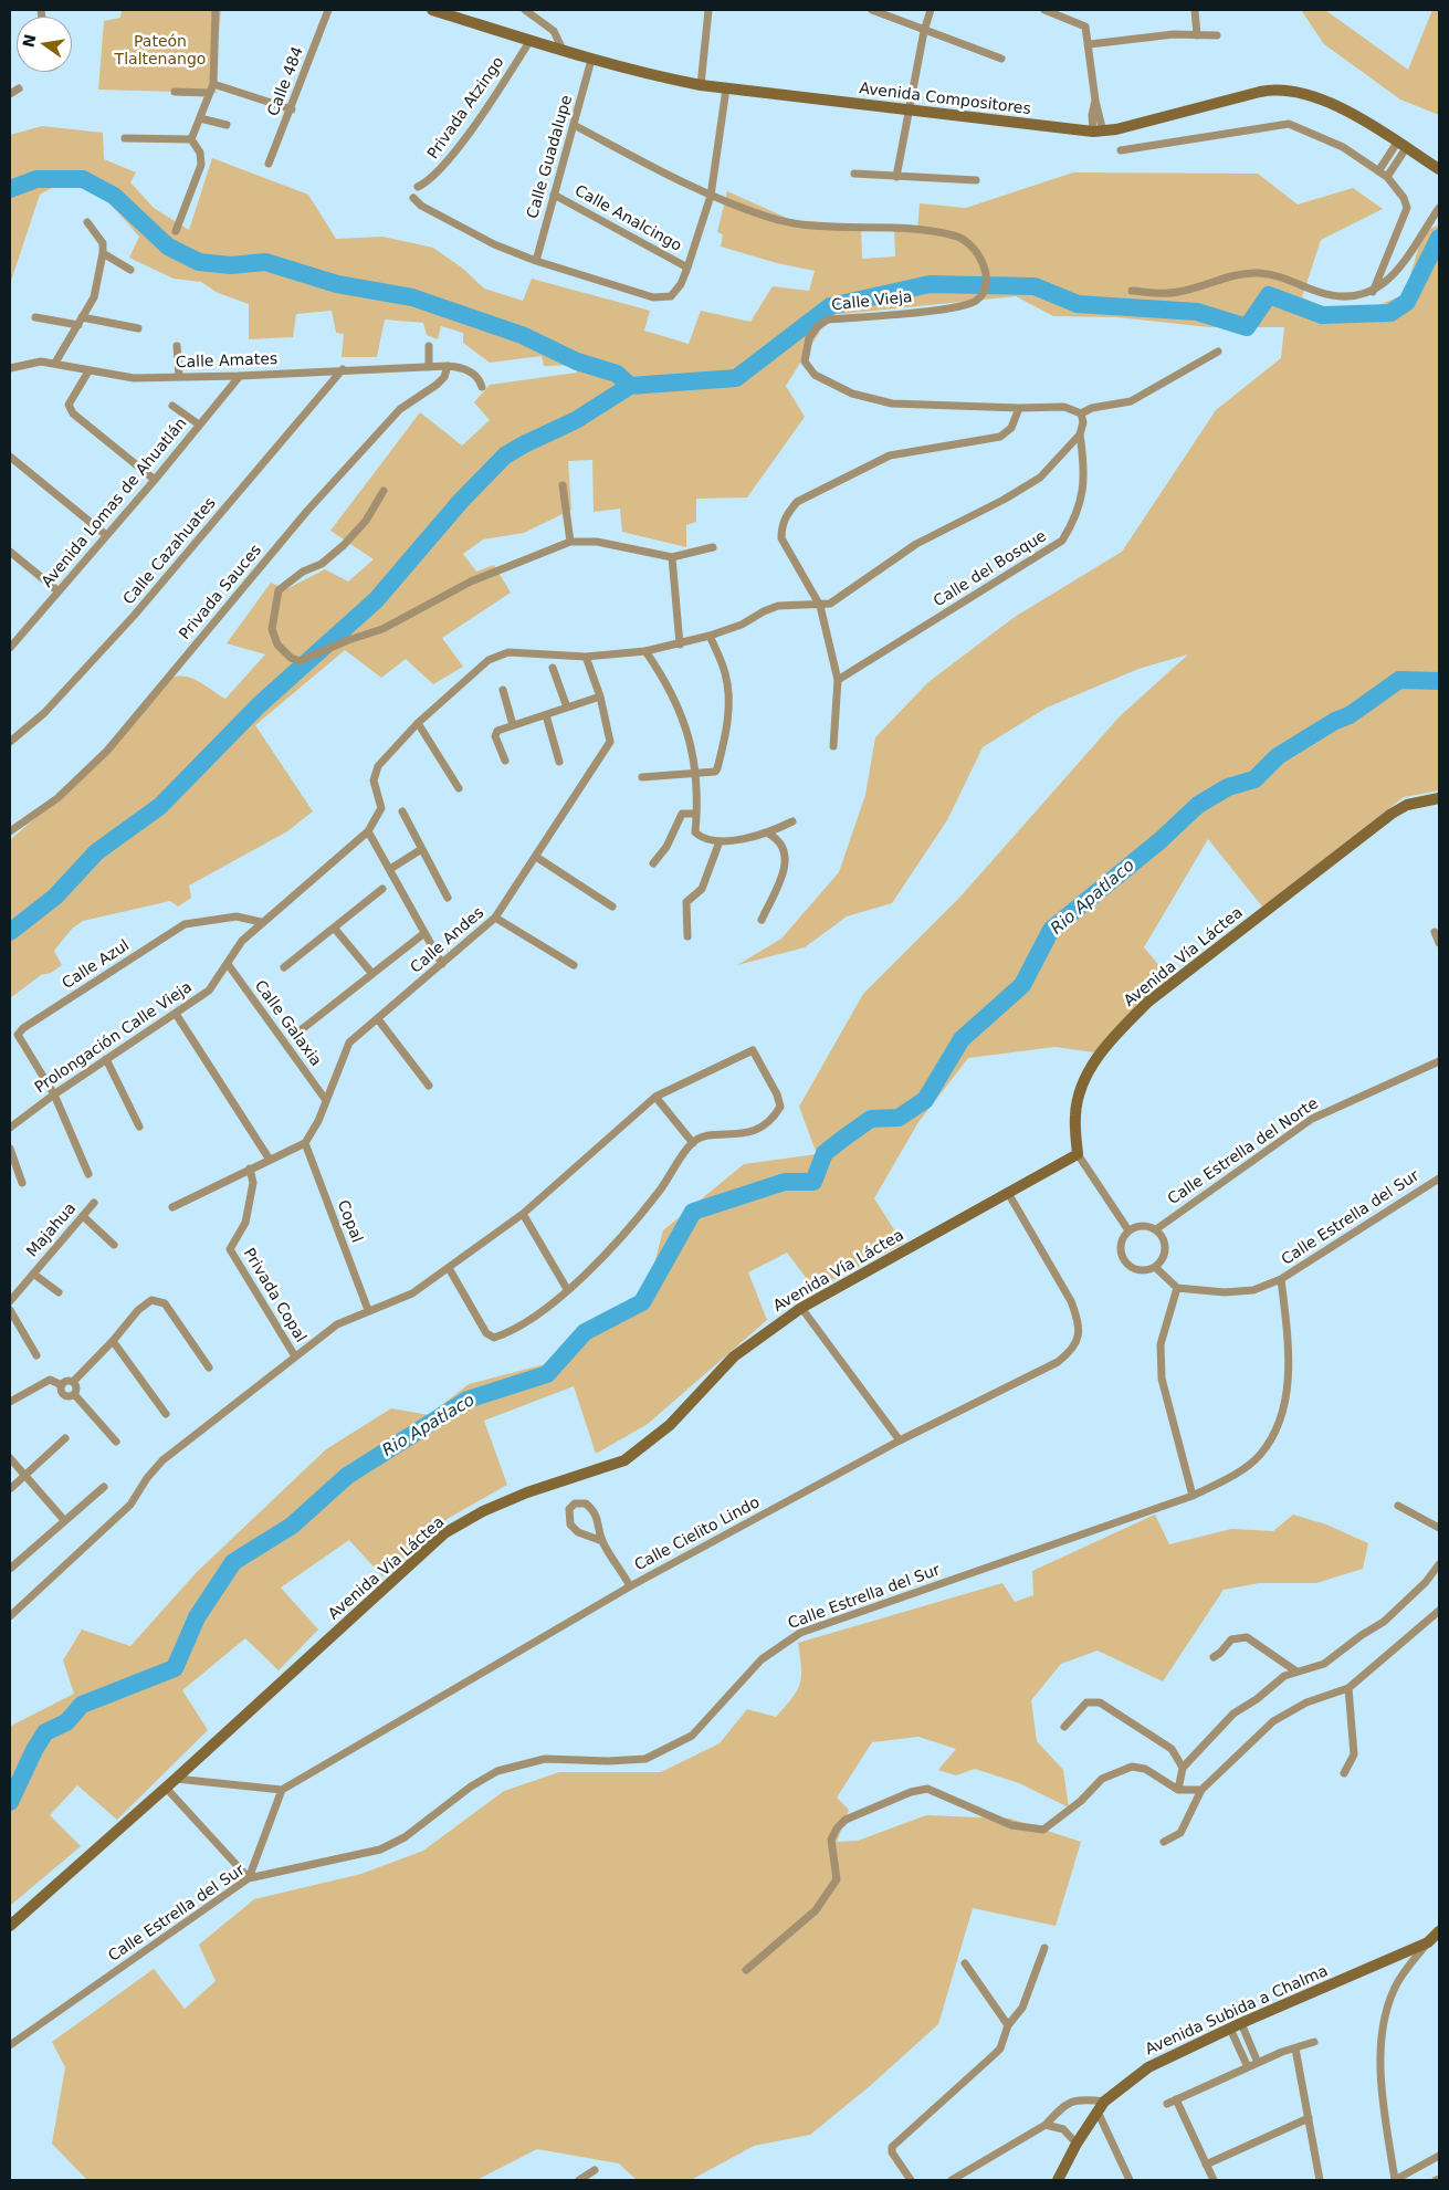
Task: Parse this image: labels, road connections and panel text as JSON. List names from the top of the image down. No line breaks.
{"streets":{"street":["Calle 484","Avenida Compositores","Privada Atzingo","Calle Guadalupe","Calle Analcingo","Calle Vieja","Calle Amates","Avenida Lomas de Ahuatlán","Calle Cazahuates","Calle del Bosque","Privada Sauces","Calle Andes","Avenida Vía Láctea","Calle Azul","Calle Galaxia","Prolongación Calle Vieja","Calle Estrella del Norte","Calle Estrella del Sur","Copal","Majahua","Privada Copal","Calle Cielito Lindo","Avenida Subida a Chalma"]},"crossings":[["Avenida Compositores","Privada Atzingo"],["Avenida Compositores","Calle Guadalupe"],["Calle Guadalupe","Calle Analcingo"],["Calle Guadalupe","Calle Vieja"],["Calle Amates","Avenida Lomas de Ahuatlán"],["Calle Amates","Calle Cazahuates"],["Calle Amates","Privada Sauces"],["Calle Andes","Calle Galaxia"],["Calle Andes","Prolongación Calle Vieja"],["Calle Andes","Copal"],["Avenida Vía Láctea","Calle Cielito Lindo"],["Calle Azul","Prolongación Calle Vieja"],["Calle Galaxia","Prolongación Calle Vieja"]],"water":["Rio Apatlaco"],"parks":["Pateón Tlaltenango"],"north":"left"}
